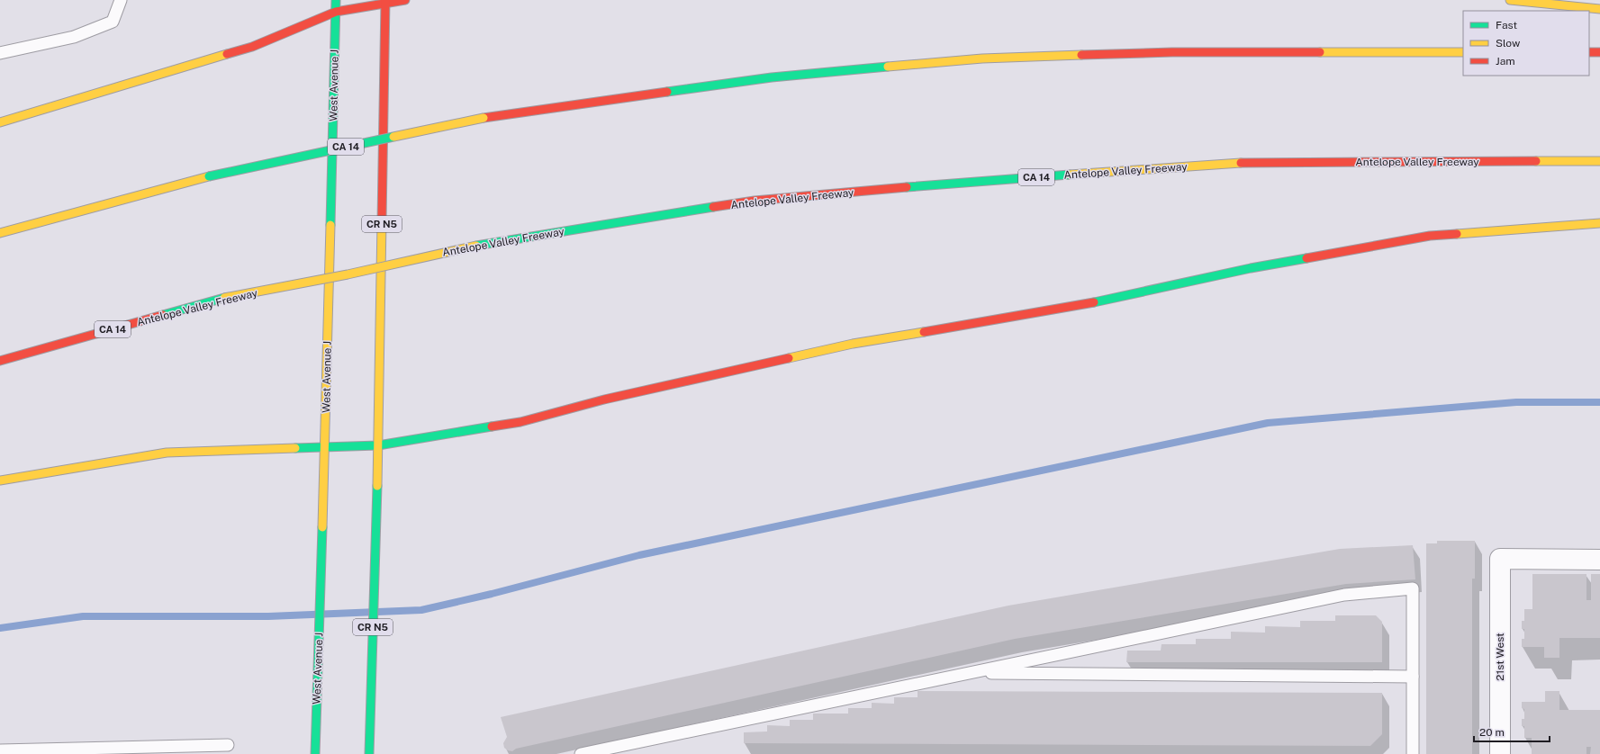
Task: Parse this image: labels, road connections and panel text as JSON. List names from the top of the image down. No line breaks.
{"streets":{"main road":["West Avenue J","CA 14","Antelope Valley Freeway","CR N5"],"street":["21st West"]},"legend":["Fast","Slow","Jam"],"scale_bar":"20 m"}
